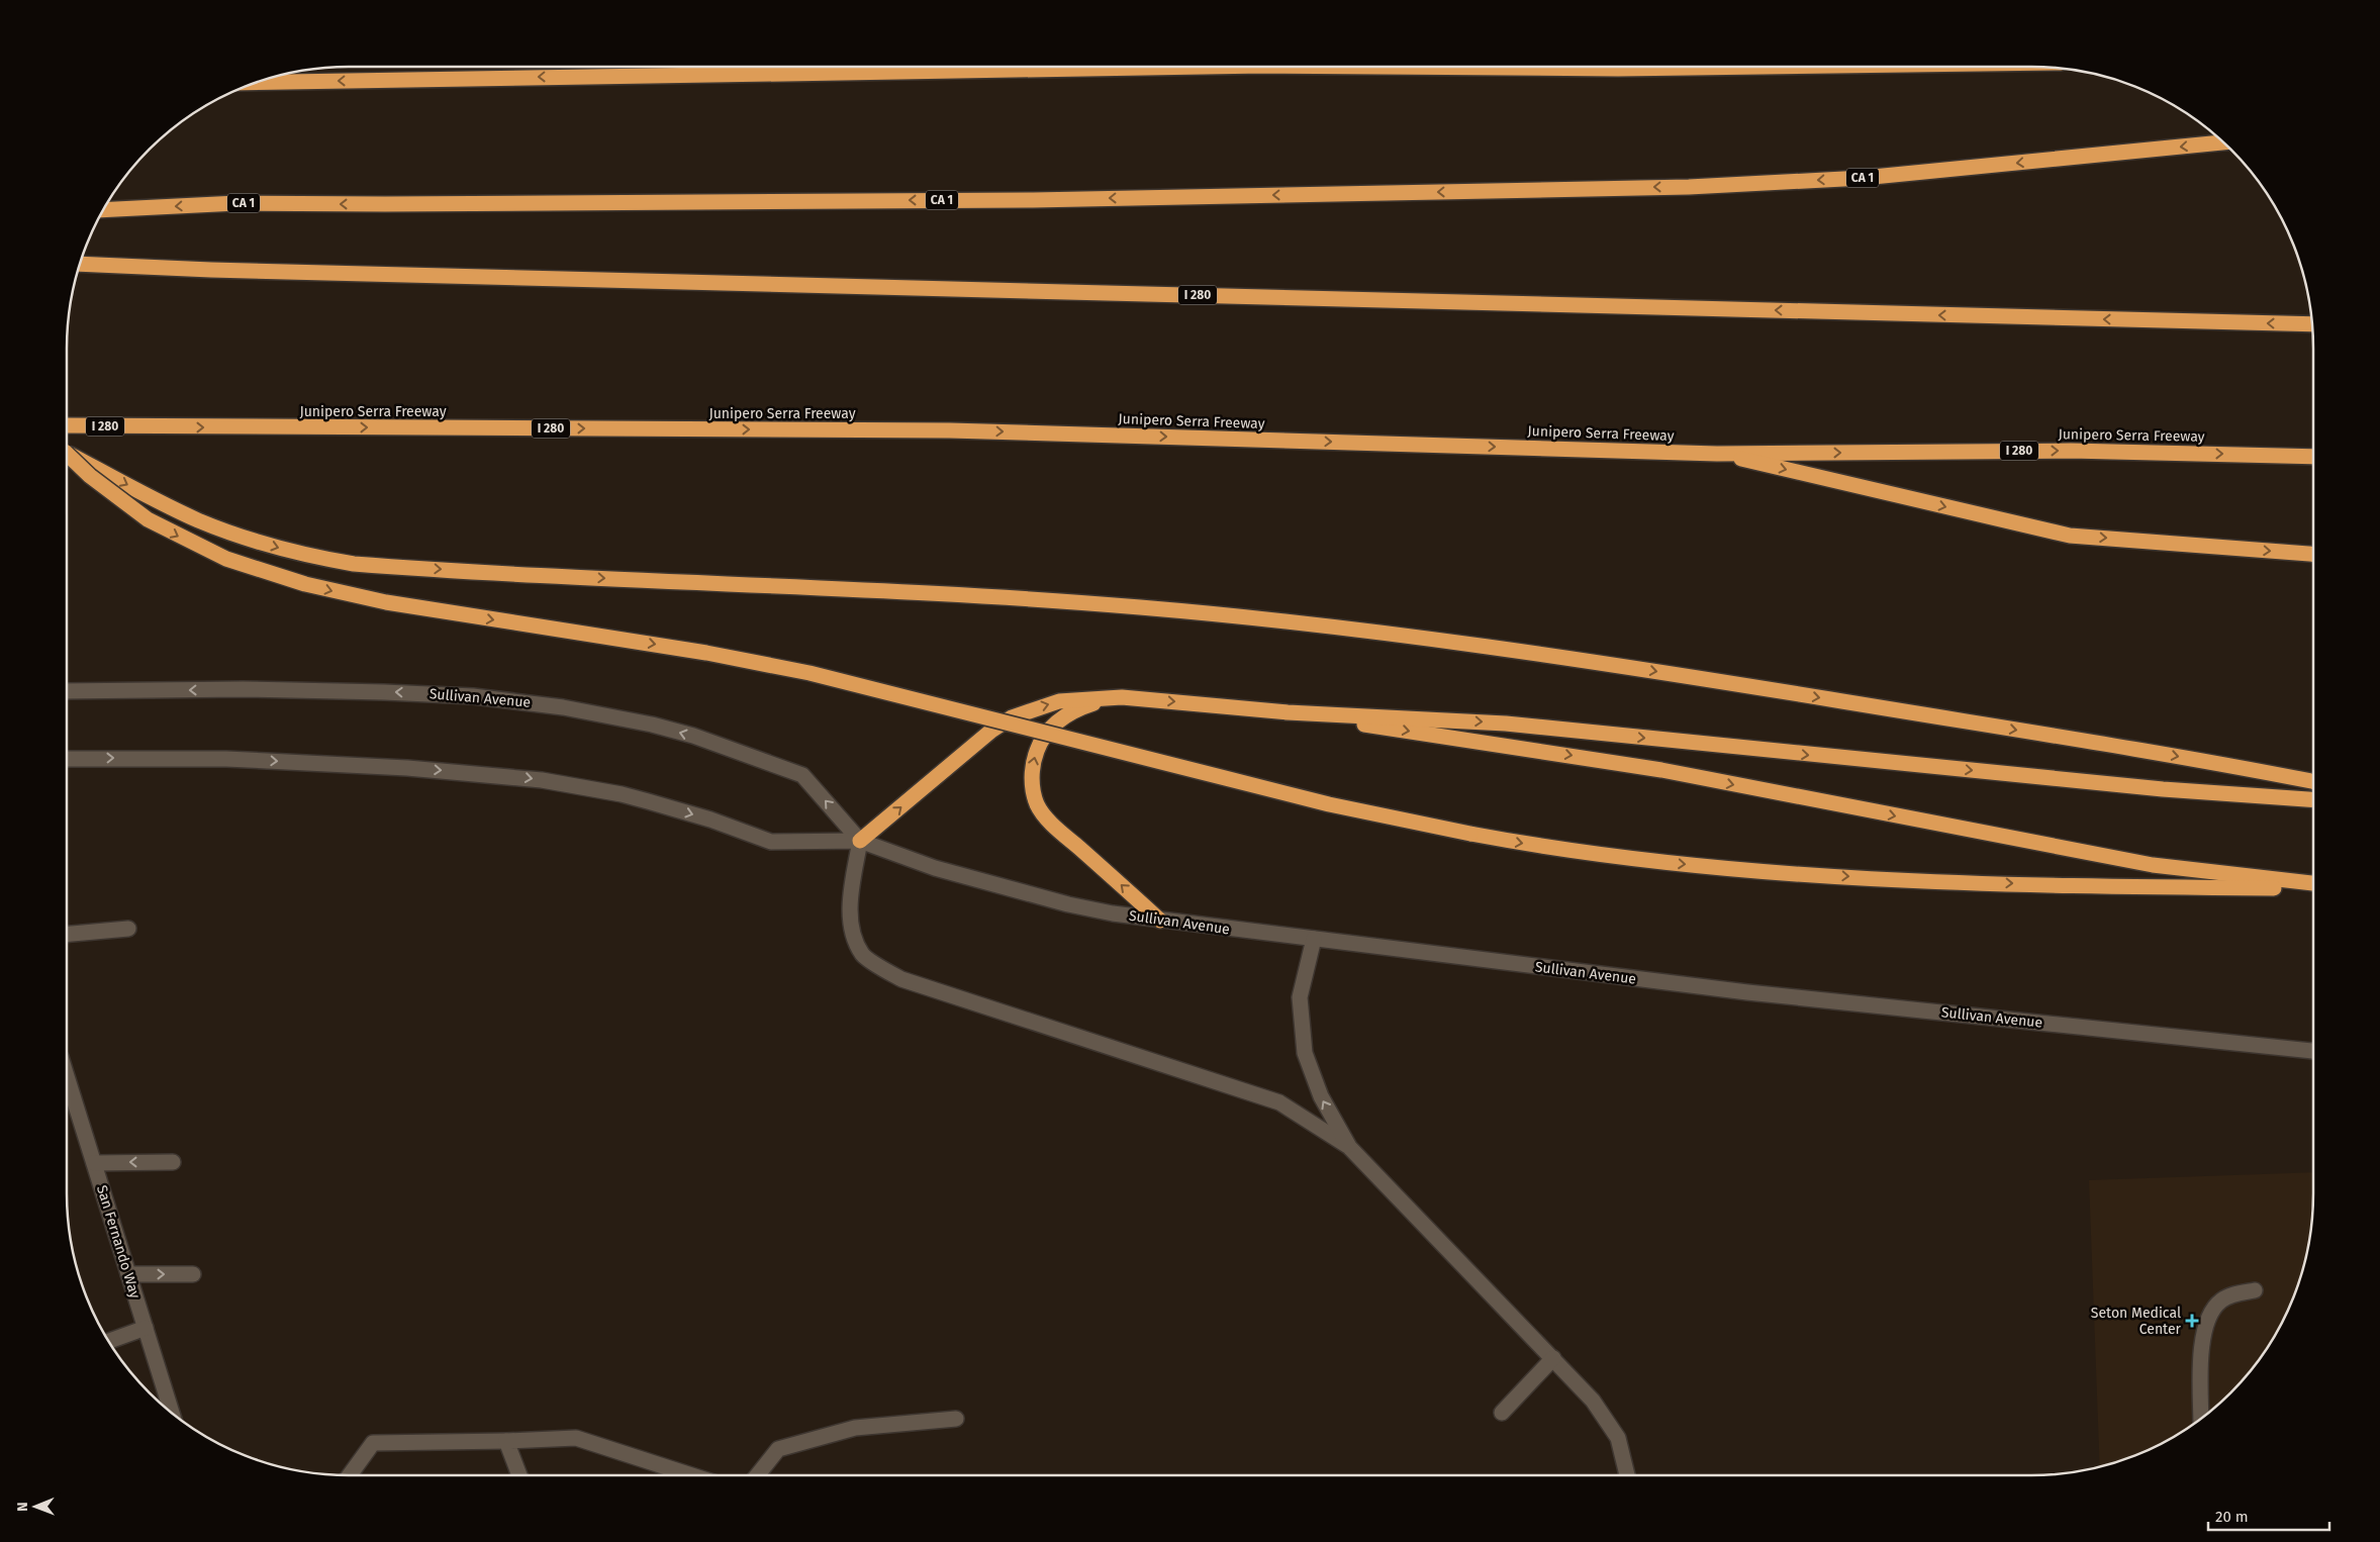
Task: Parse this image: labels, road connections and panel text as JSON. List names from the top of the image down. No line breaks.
{"streets":{"highway":["CA 1","I 280","Junipero Serra Freeway"],"street":["Sullivan Avenue","San Fernando Way"]},"places":{"health":["Seton Medical Center"]},"scale_bar":"20 m","north":"left"}
